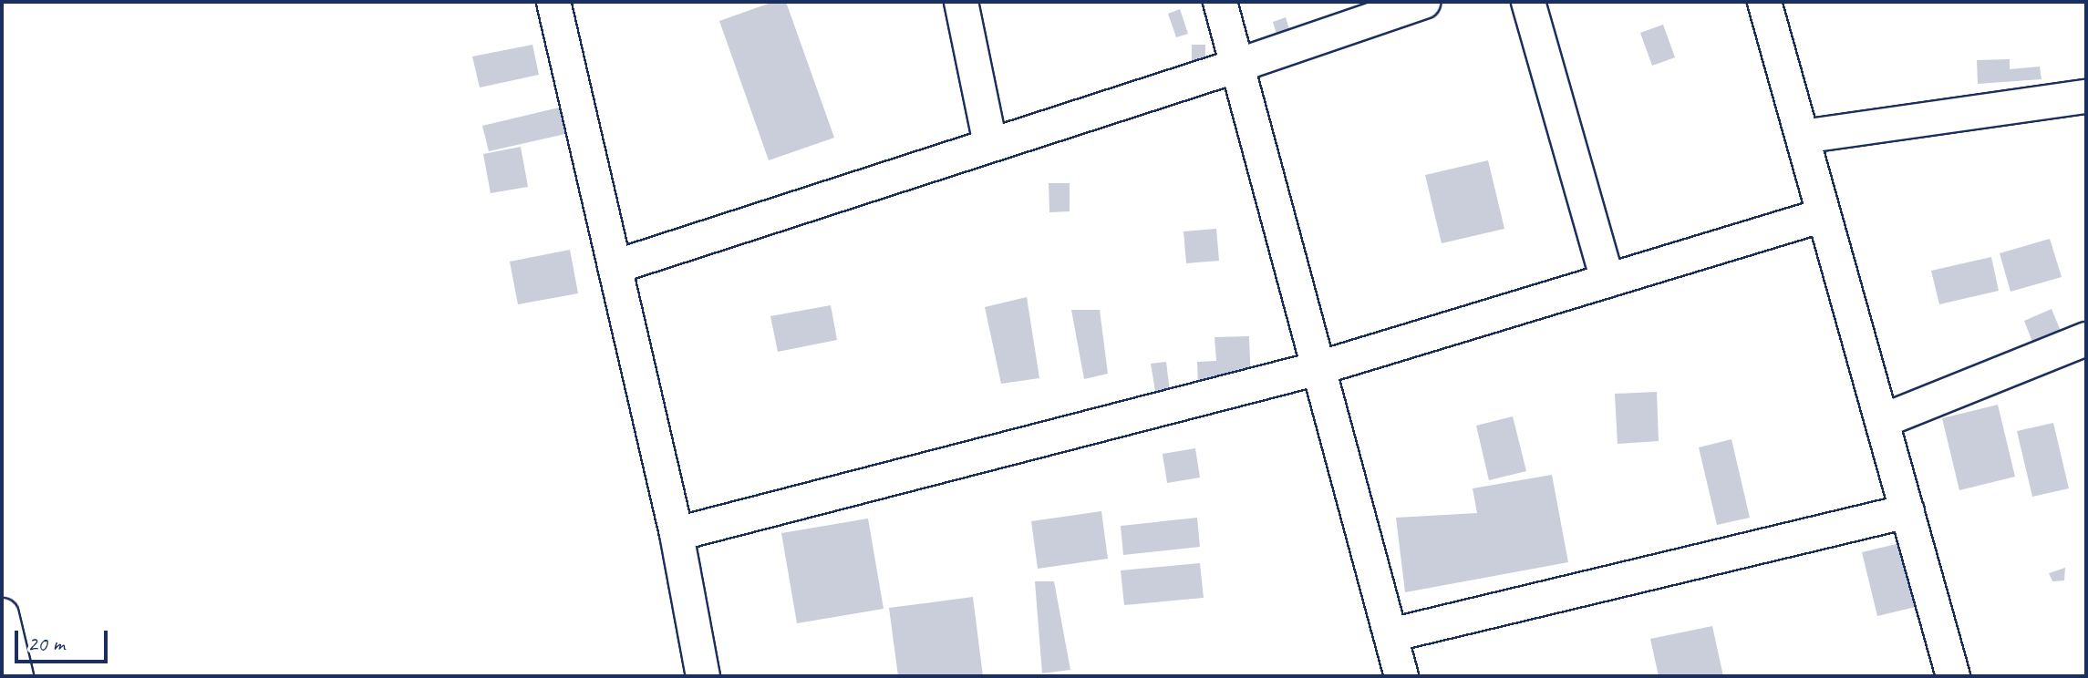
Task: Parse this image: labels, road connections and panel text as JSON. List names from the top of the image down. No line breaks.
{"scale_bar":"20 m"}
